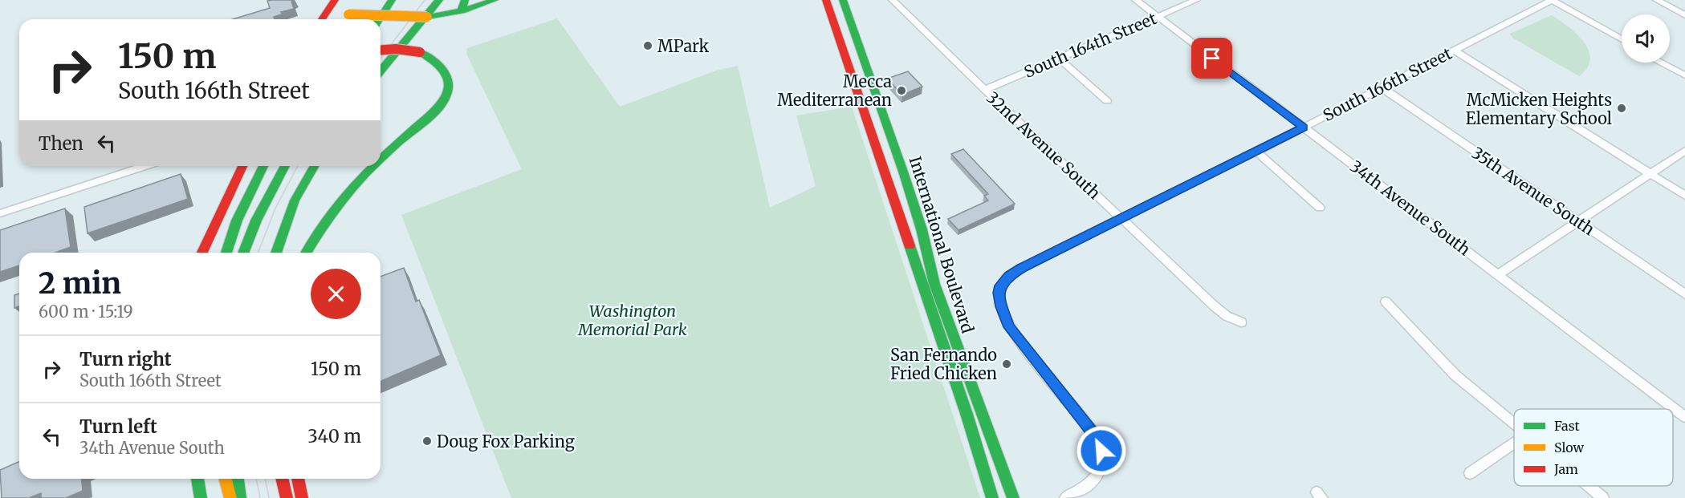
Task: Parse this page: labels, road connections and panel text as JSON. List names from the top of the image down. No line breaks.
{"streets":{"main road":["International Boulevard"],"street":["South 164th Street","South 166th Street","32nd Avenue South","35th Avenue South","34th Avenue South"]},"crossings":[["South 164th Street","32nd Avenue South"],["South 164th Street","34th Avenue South"],["South 166th Street","32nd Avenue South"],["South 166th Street","35th Avenue South"],["South 166th Street","34th Avenue South"]],"parks":["Washington Memorial Park"],"places":["MPark","Mecca Mediterranean","McMicken Heights Elementary School","San Fernando Fried Chicken","Doug Fox Parking"],"legend":["Fast","Slow","Jam"],"page":{"turn":["150 m","South 166th Street"],"then":"Then","heading":["2 min","600 m · 15:19"],"list":[{"name":"Turn right","note":"South 166th Street","value":"150 m"},{"name":"Turn left","note":"34th Avenue South","value":"340 m"}]}}
